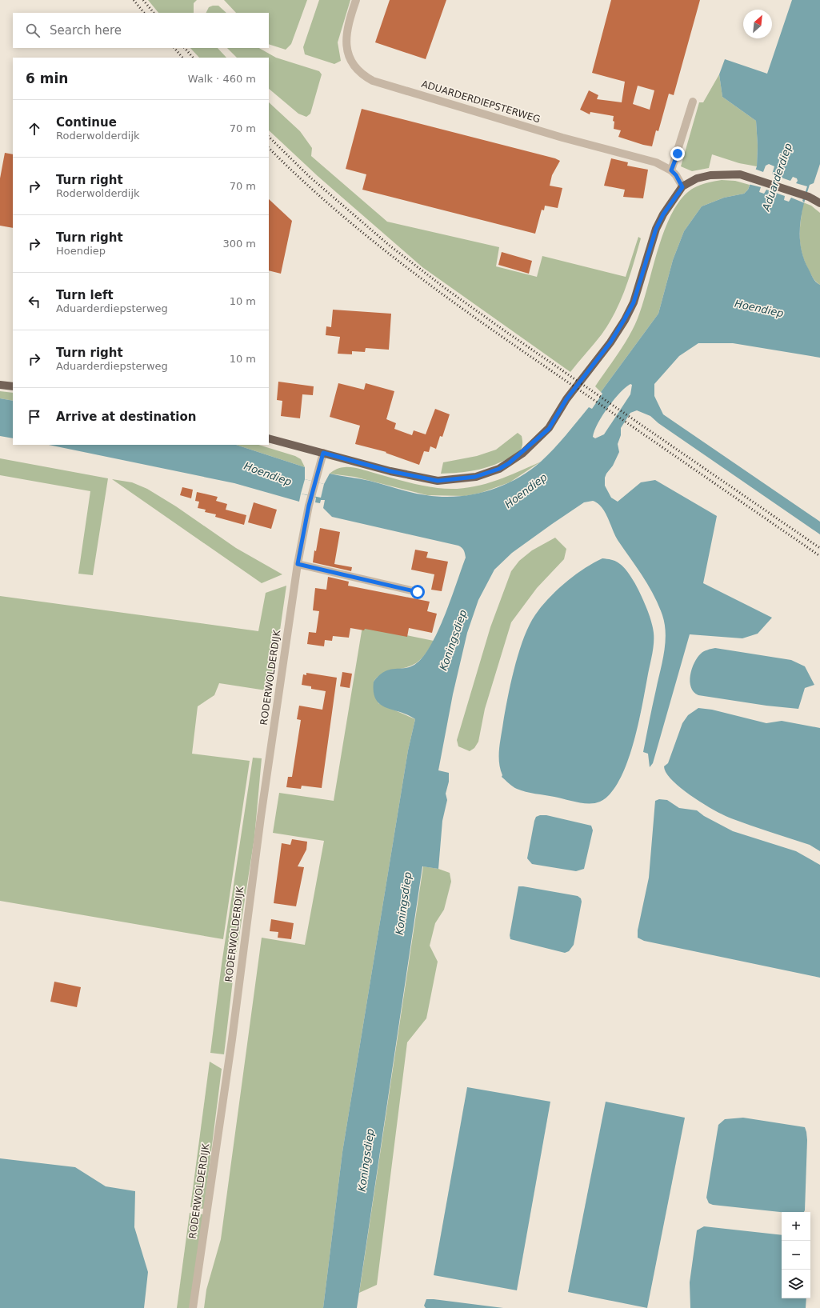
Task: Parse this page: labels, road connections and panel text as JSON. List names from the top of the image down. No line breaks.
{"streets":{"street":["ADUARDERDIEPSTERWEG","RODERWOLDERDIJK"]},"water":["Aduarderdiep","Hoendiep","Koningsdiep"],"north":"top right","page":{"search":"Search here","heading":["6 min","Walk · 460 m"],"list":[["Continue","Roderwolderdijk","70 m"],["Turn right","Roderwolderdijk","70 m"],["Turn right","Hoendiep","300 m"],["Turn left","Aduarderdiepsterweg","10 m"],["Turn right","Aduarderdiepsterweg","10 m"],"Arrive at destination"],"map_buttons":["+","−"]}}
